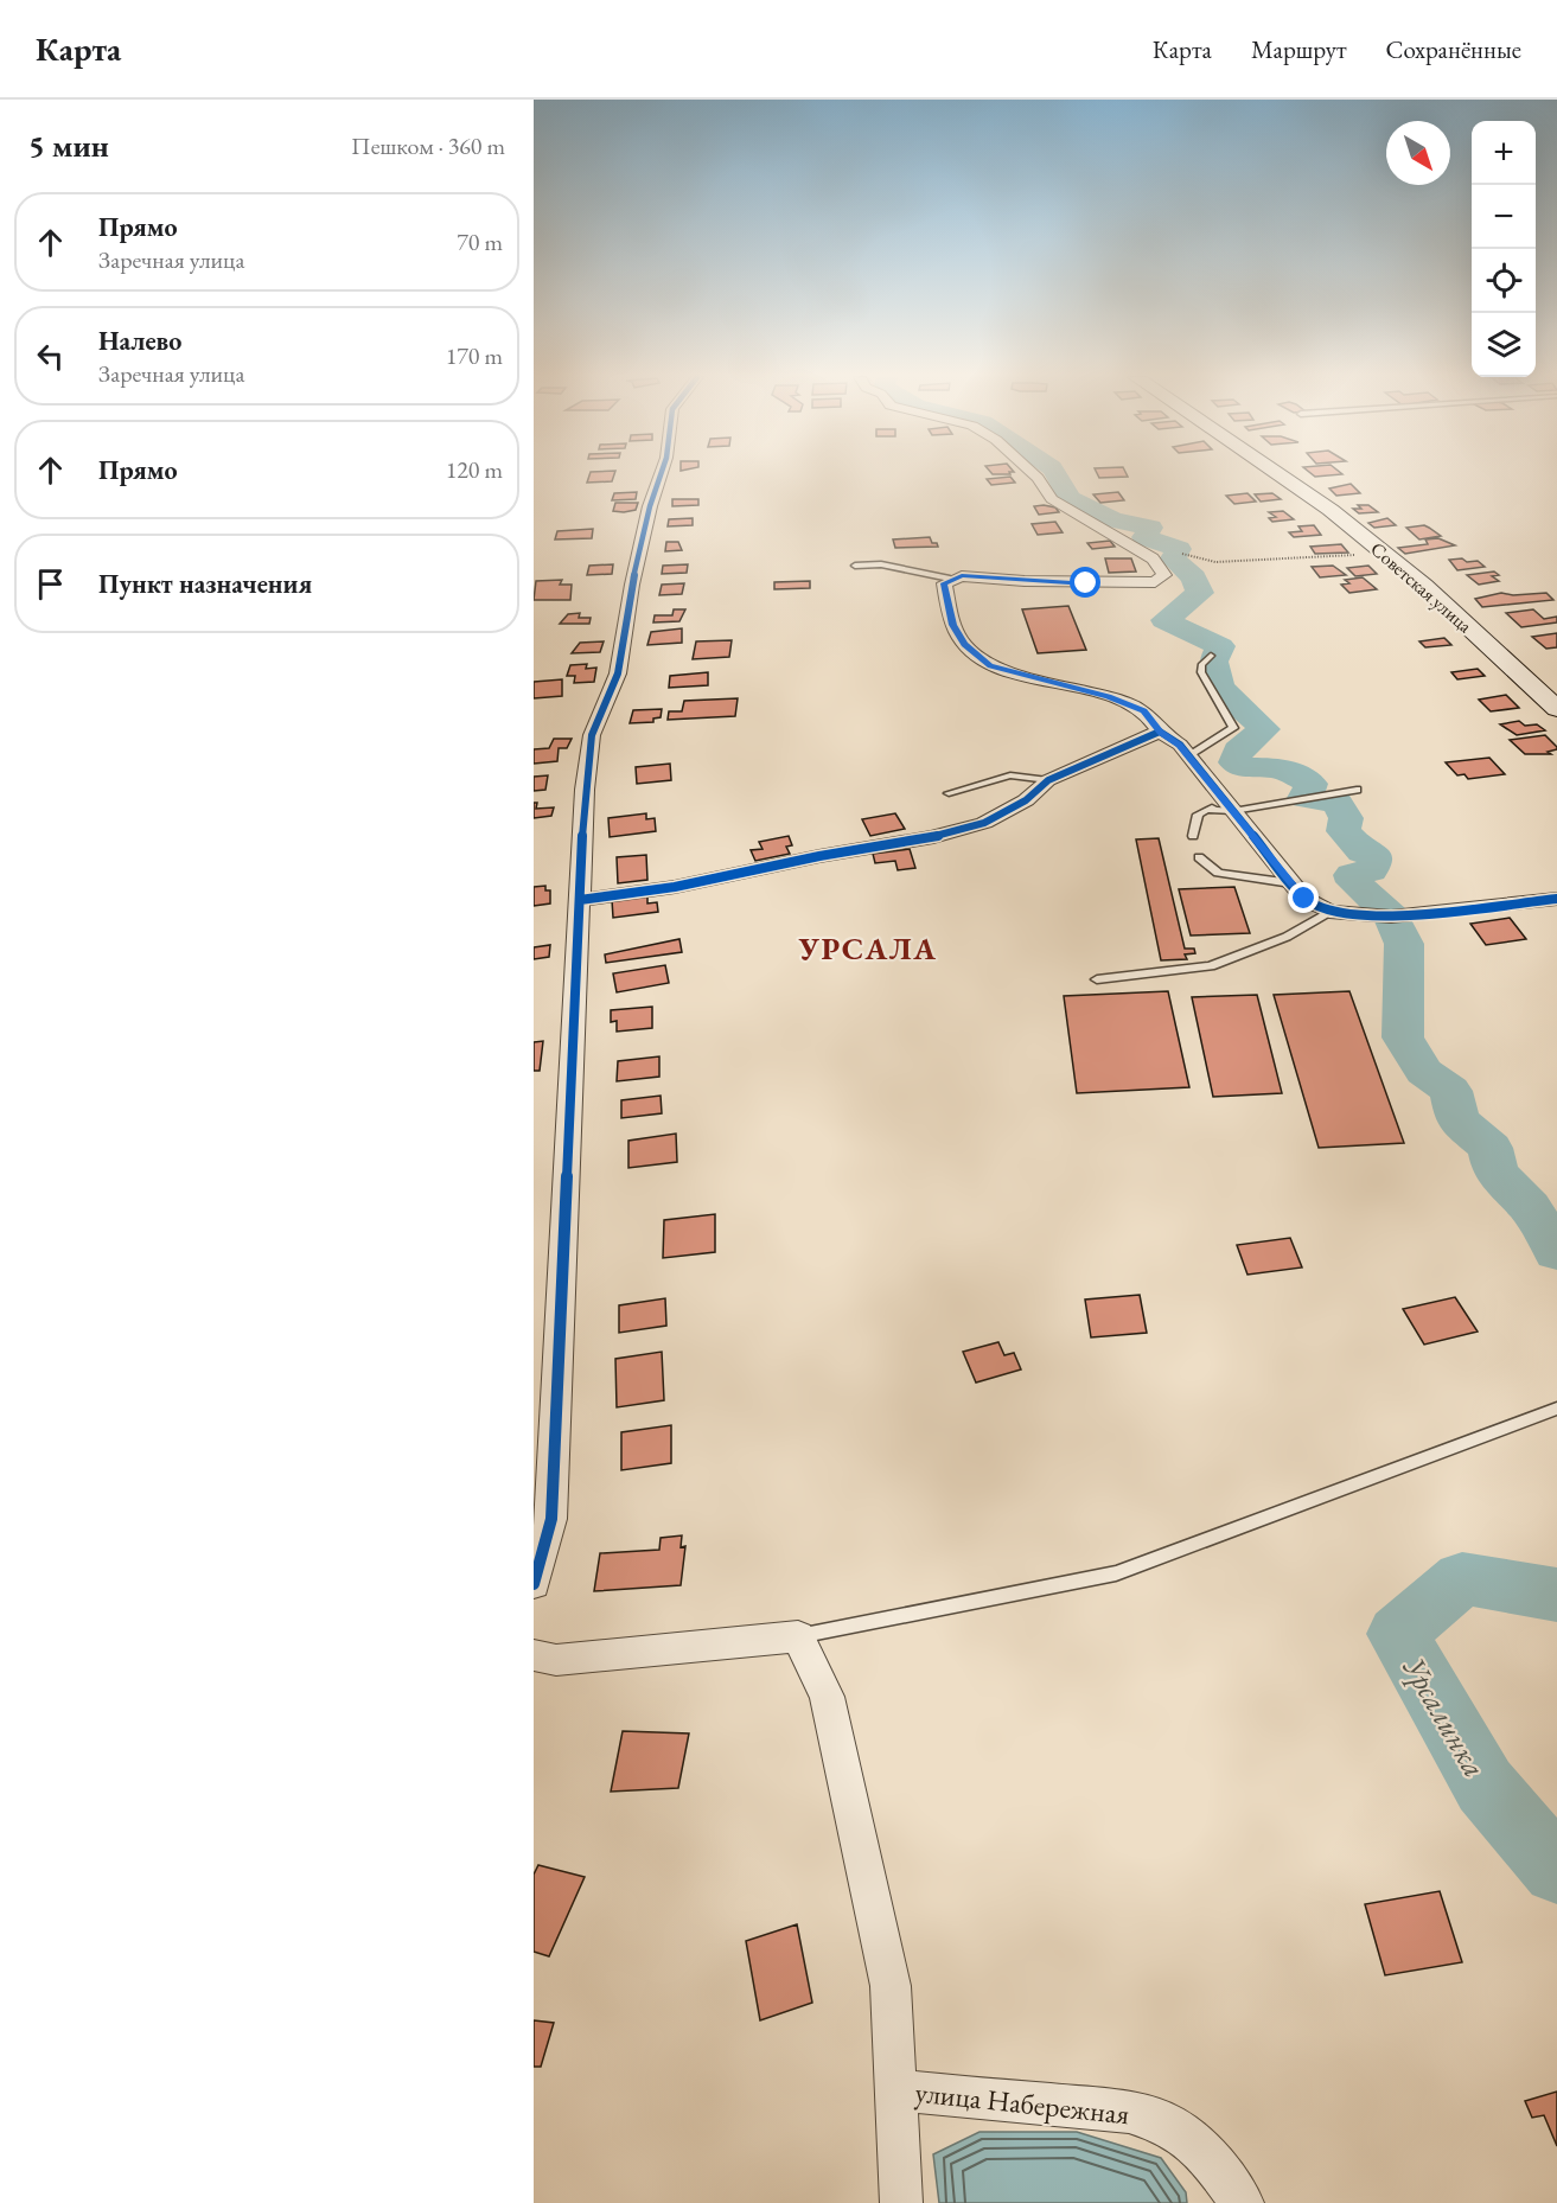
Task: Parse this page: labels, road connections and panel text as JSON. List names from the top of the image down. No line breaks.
{"streets":{"street":["Советская улица","улица Набережная"]},"districts":["УРСАЛА"],"water":["Урсалинка"],"north":"bottom right","page":{"header":"Карта","nav":["Карта","Маршрут","Сохранённые"],"heading":["5 мин","Пешком · 360 m"],"map_buttons":["+","−"],"list":[["Прямо","Заречная улица","70 m"],["Налево","Заречная улица","170 m"],["Прямо","120 m"],"Пункт назначения"]}}
